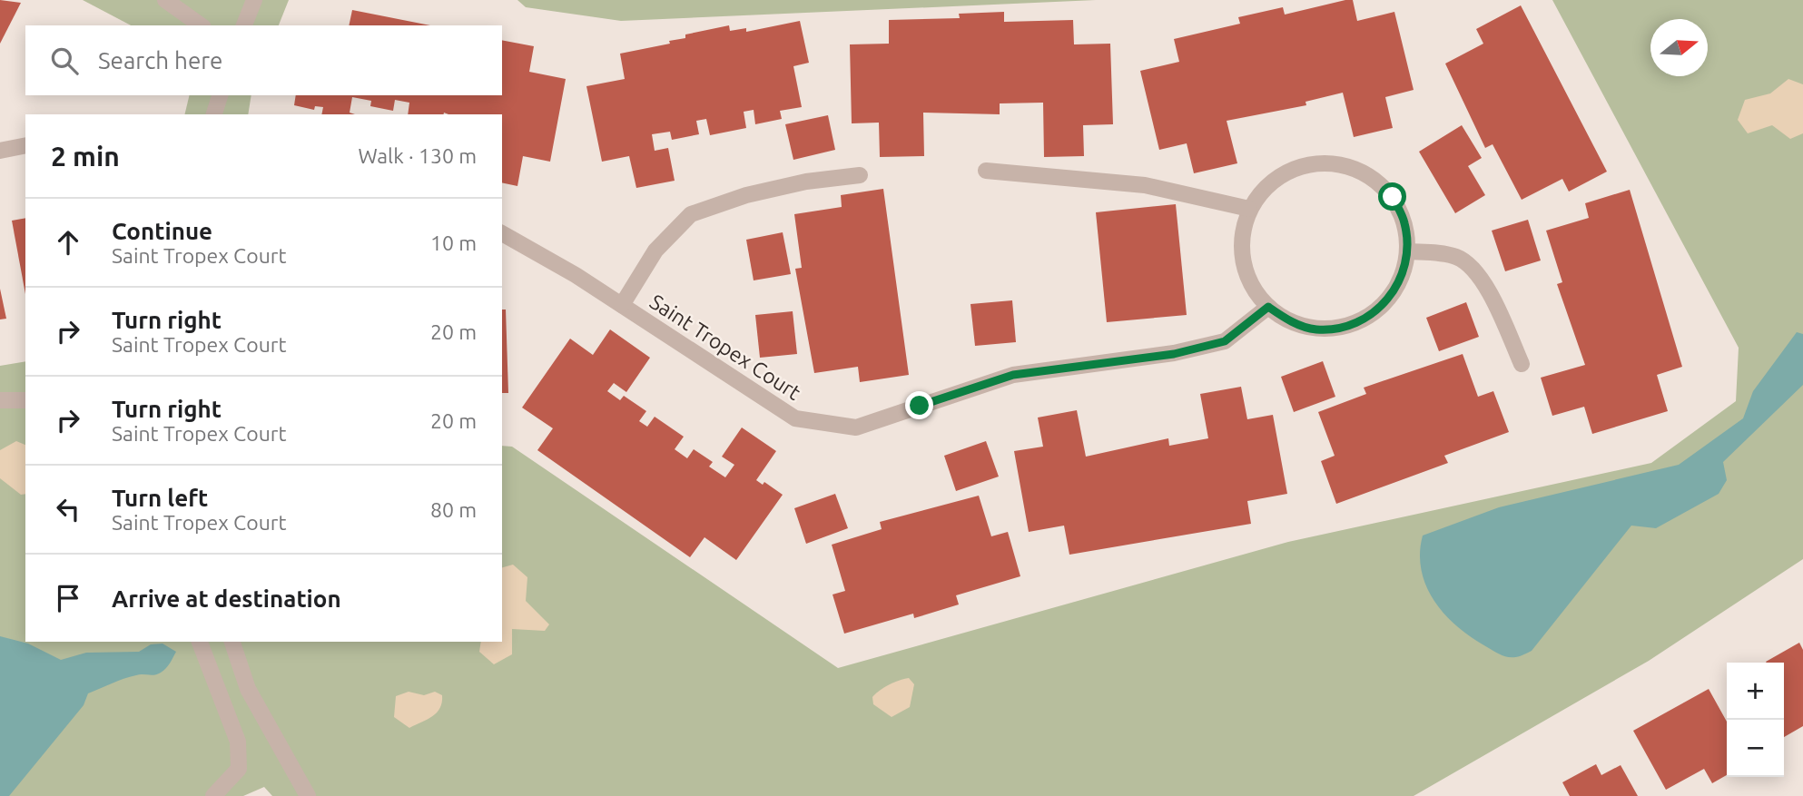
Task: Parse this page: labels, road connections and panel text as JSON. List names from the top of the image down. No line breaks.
{"streets":{"street":["Saint Tropex Court"]},"north":"right","page":{"search":"Search here","heading":["2 min","Walk · 130 m"],"list":[["Continue","Saint Tropex Court","10 m"],["Turn right","Saint Tropex Court","20 m"],["Turn right","Saint Tropex Court","20 m"],["Turn left","Saint Tropex Court","80 m"],"Arrive at destination"],"map_buttons":["+","−"]}}
